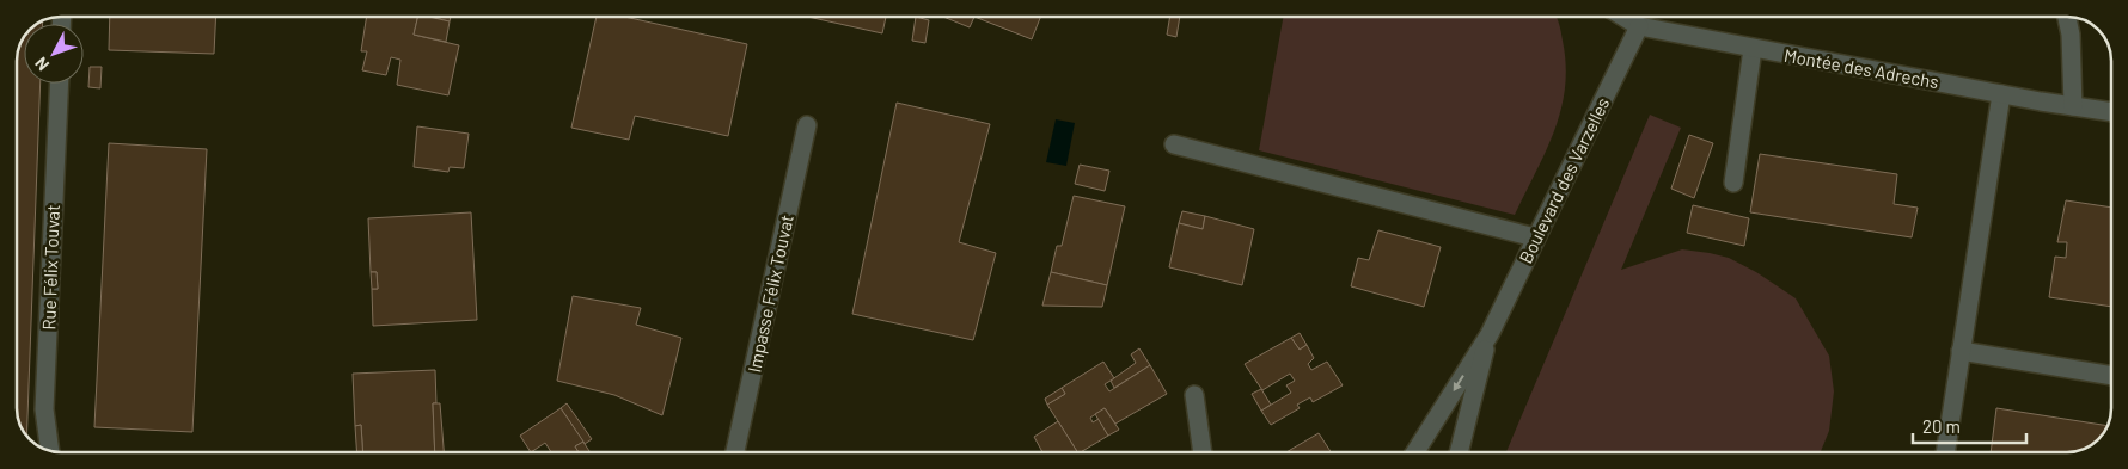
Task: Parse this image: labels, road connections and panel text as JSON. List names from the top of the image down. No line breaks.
{"streets":{"street":["Montée des Adrechs","Boulevard des Varzelles","Rue Félix Touvat","Impasse Félix Touvat"]},"crossings":[["Montée des Adrechs","Boulevard des Varzelles"]],"scale_bar":"20 m","north":"bottom left"}
